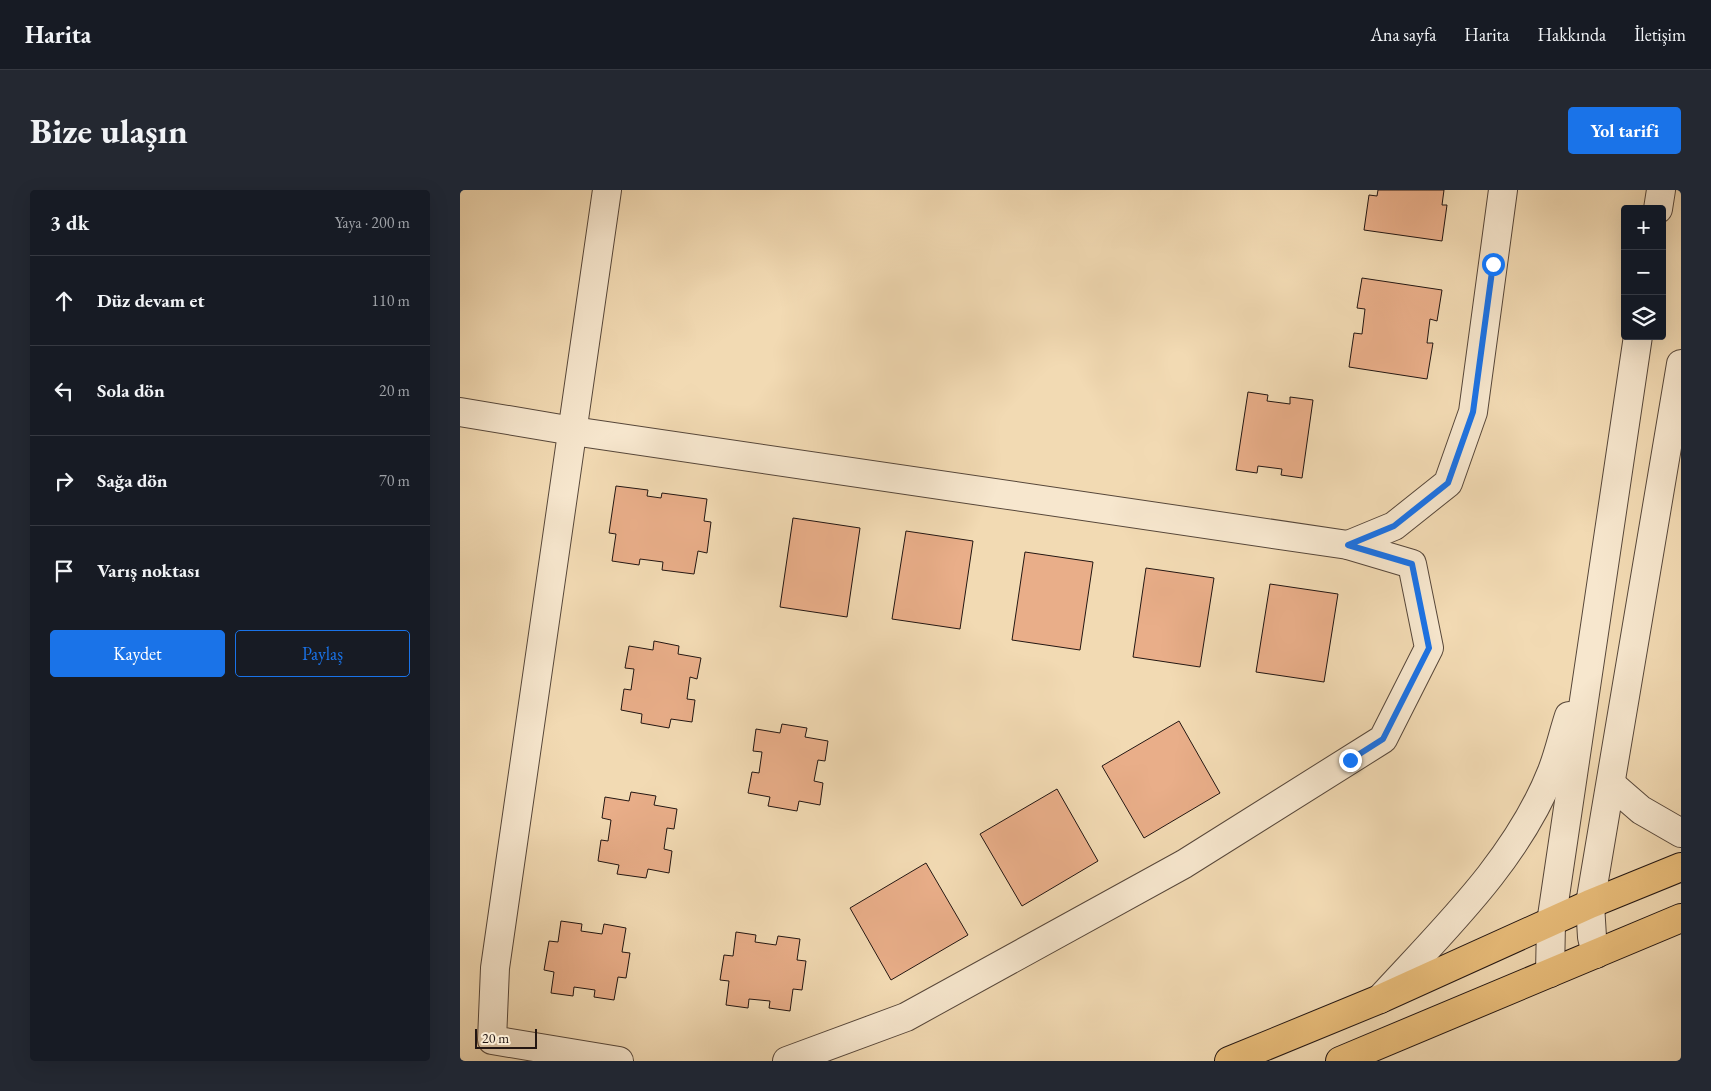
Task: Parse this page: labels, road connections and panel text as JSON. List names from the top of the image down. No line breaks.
{"scale_bar":"20 m","page":{"header":"Harita","nav":["Ana sayfa","Harita","Hakkında","İletişim"],"buttons":["Yol tarifi",["Kaydet","Paylaş"]],"title":"Bize ulaşın","heading":["3 dk","Yaya · 200 m"],"map_buttons":["+","−"],"list":[["Düz devam et","110 m"],["Sola dön","20 m"],["Sağa dön","70 m"],"Varış noktası"],"scale":"20 m"}}
